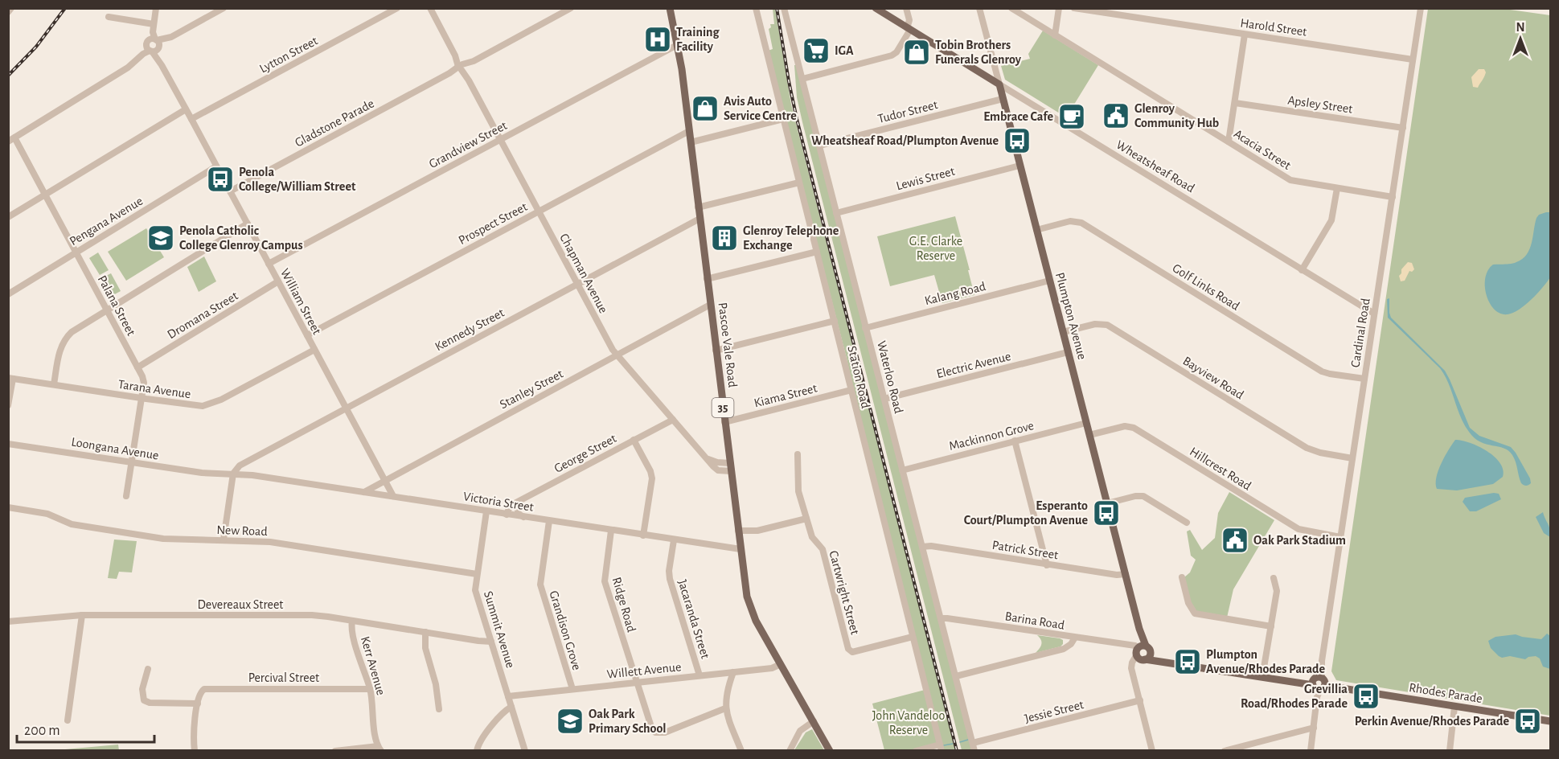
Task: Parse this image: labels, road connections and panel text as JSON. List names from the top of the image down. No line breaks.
{"streets":{"main road":["Wheatsheaf Road","Plumpton Avenue","Pascoe Vale Road","35","Rhodes Parade"],"street":["Harold Street","Lytton Street","Apsley Street","Tudor Street","Gladstone Parade","Grandview Street","Acacia Street","Lewis Street","Pengana Avenue","Prospect Street","Chapman Avenue","Golf Links Road","Kalang Road","William Street","Palana Street","Dromana Street","Kennedy Street","Cardinal Road","Electric Avenue","Station Road","Waterloo Road","Bayview Road","Tarana Avenue","Stanley Street","Kiama Street","Mackinnon Grove","Loongana Avenue","George Street","Hillcrest Road","Victoria Street","New Road","Patrick Street","Cartwright Street","Devereaux Street","Ridge Road","Jacaranda Street","Barina Road","Summit Avenue","Grandison Grove","Kerr Avenue","Willett Avenue","Percival Street","Jessie Street"]},"crossings":[["Harold Street","Cardinal Road"],["Lytton Street","William Street"],["Apsley Street","Cardinal Road"],["Tudor Street","Plumpton Avenue"],["Tudor Street","Waterloo Road"],["Gladstone Parade","Chapman Avenue"],["Gladstone Parade","William Street"],["Grandview Street","Chapman Avenue"],["Grandview Street","William Street"],["Grandview Street","Pascoe Vale Road"],["Acacia Street","Cardinal Road"],["Wheatsheaf Road","Plumpton Avenue"],["Wheatsheaf Road","Cardinal Road"],["Lewis Street","Plumpton Avenue"],["Lewis Street","Waterloo Road"],["Pengana Avenue","William Street"],["Pengana Avenue","Palana Street"],["Prospect Street","Chapman Avenue"],["Prospect Street","William Street"],["Prospect Street","Pascoe Vale Road"],["Chapman Avenue","Kennedy Street"],["Chapman Avenue","Pascoe Vale Road"],["Chapman Avenue","Stanley Street"],["Chapman Avenue","George Street"],["Golf Links Road","Plumpton Avenue"],["Golf Links Road","Cardinal Road"],["Kalang Road","Plumpton Avenue"],["Kalang Road","Waterloo Road"],["William Street","Dromana Street"],["William Street","Kennedy Street"],["William Street","Tarana Avenue"],["William Street","Stanley Street"],["William Street","Victoria Street"],["Palana Street","Dromana Street"],["Palana Street","Tarana Avenue"],["Palana Street","Loongana Avenue"],["Plumpton Avenue","Electric Avenue"],["Plumpton Avenue","Bayview Road"],["Plumpton Avenue","Mackinnon Grove"],["Plumpton Avenue","Hillcrest Road"],["Plumpton Avenue","Patrick Street"],["Plumpton Avenue","Barina Road"],["Plumpton Avenue","Rhodes Parade"],["Kennedy Street","Pascoe Vale Road"],["Kennedy Street","Loongana Avenue"],["Kennedy Street","Victoria Street"],["Cardinal Road","Bayview Road"],["Cardinal Road","Hillcrest Road"],["Cardinal Road","Rhodes Parade"],["Pascoe Vale Road","Stanley Street"],["Pascoe Vale Road","Kiama Street"],["Pascoe Vale Road","Victoria Street"],["Pascoe Vale Road","Willett Avenue"],["Electric Avenue","Waterloo Road"],["Station Road","Kiama Street"],["Station Road","Cartwright Street"],["Waterloo Road","Mackinnon Grove"],["Waterloo Road","Patrick Street"],["Waterloo Road","Barina Road"],["Waterloo Road","Jessie Street"],["Stanley Street","Victoria Street"],["Loongana Avenue","Victoria Street"],["George Street","Victoria Street"],["Victoria Street","Ridge Road"],["Victoria Street","Jacaranda Street"],["Victoria Street","Summit Avenue"],["Victoria Street","Grandison Grove"],["New Road","Summit Avenue"],["Devereaux Street","Summit Avenue"],["Devereaux Street","Kerr Avenue"],["Ridge Road","Willett Avenue"],["Jacaranda Street","Willett Avenue"],["Barina Road","Rhodes Parade"],["Summit Avenue","Willett Avenue"],["Grandison Grove","Willett Avenue"],["Kerr Avenue","Percival Street"]],"parks":["G.E. Clarke Reserve","John Vandeloo Reserve"],"places":{"hospital":["Training Facility"],"supermarket":["IGA"],"shop":["Tobin Brothers Funerals Glenroy","Avis Auto Service Centre"],"public building":["Glenroy Community Hub","Oak Park Stadium"],"cafe":["Embrace Cafe"],"bus stop":["Wheatsheaf Road/Plumpton Avenue","Penola College/William Street","Esperanto Court/Plumpton Avenue","Plumpton Avenue/Rhodes Parade","Grevillia Road/Rhodes Parade","Perkin Avenue/Rhodes Parade"],"school or university":["Penola Catholic College Glenroy Campus","Oak Park Primary School"],"building":["Glenroy Telephone Exchange"]},"scale_bar":"200 m","north":"top"}
